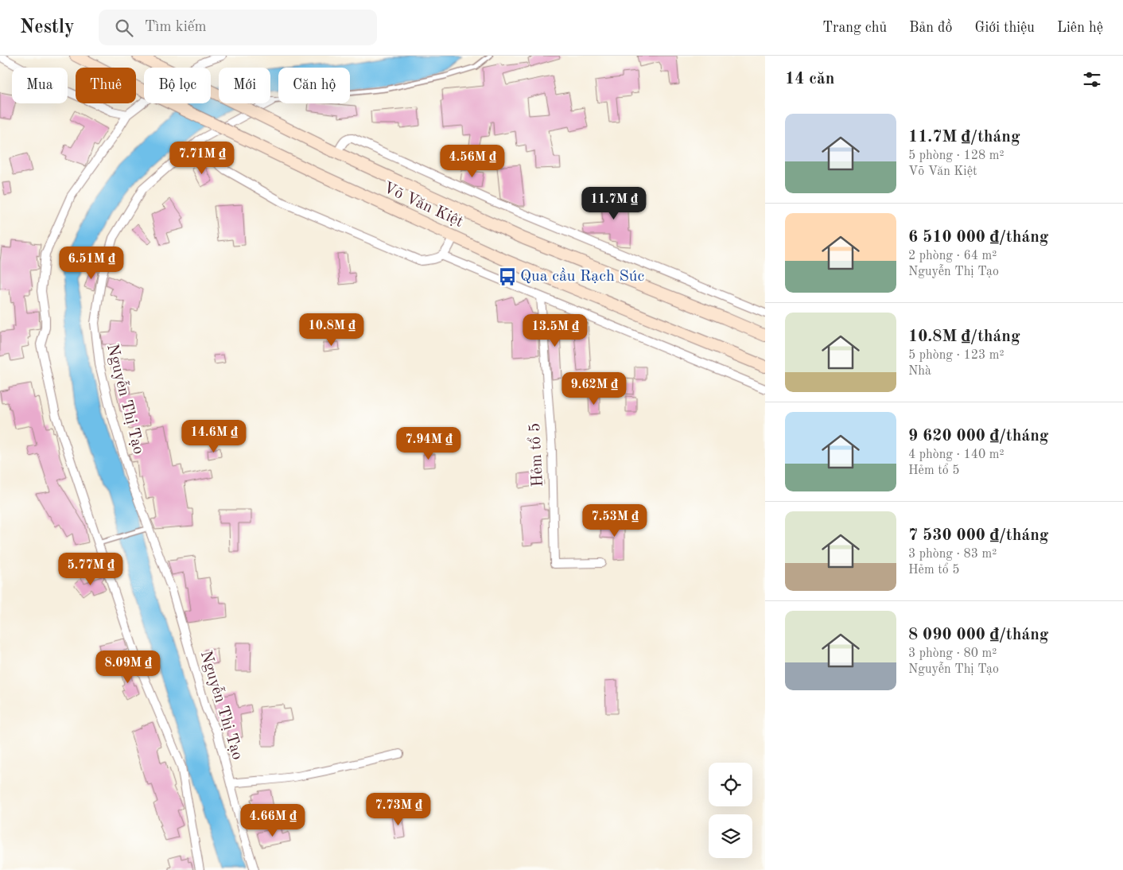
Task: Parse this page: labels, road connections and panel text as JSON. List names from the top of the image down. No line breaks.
{"streets":{"main road":["Võ Văn Kiệt"],"street":["Nguyễn Thị Tạo","Hẻm tổ 5"]},"places":{"bus stop":["Qua cầu Rạch Súc"]},"page":{"header":"Nestly","search":"Tìm kiếm","nav":["Trang chủ","Bản đồ","Giới thiệu","Liên hệ"],"heading":"14 căn","chip":["Mua","Thuê","Bộ lọc","Mới","Căn hộ"],"list":[{"name":"11.7M ₫/tháng","note":"5 phòng · 128 m² · Võ Văn Kiệt"},{"name":"6 510 000 ₫/tháng","note":"2 phòng · 64 m² · Nguyễn Thị Tạo"},{"name":"10.8M ₫/tháng","note":"5 phòng · 123 m² · Nhà"},{"name":"9 620 000 ₫/tháng","note":"4 phòng · 140 m² · Hẻm tổ 5"},{"name":"7 530 000 ₫/tháng","note":"3 phòng · 83 m² · Hẻm tổ 5"},{"name":"8 090 000 ₫/tháng","note":"3 phòng · 80 m² · Nguyễn Thị Tạo"}],"price":["7.71M ₫","4.56M ₫","11.7M ₫","6.51M ₫","10.8M ₫","13.5M ₫","9.62M ₫","14.6M ₫","7.94M ₫","7.53M ₫","5.77M ₫","8.09M ₫","7.73M ₫","4.66M ₫"]}}
